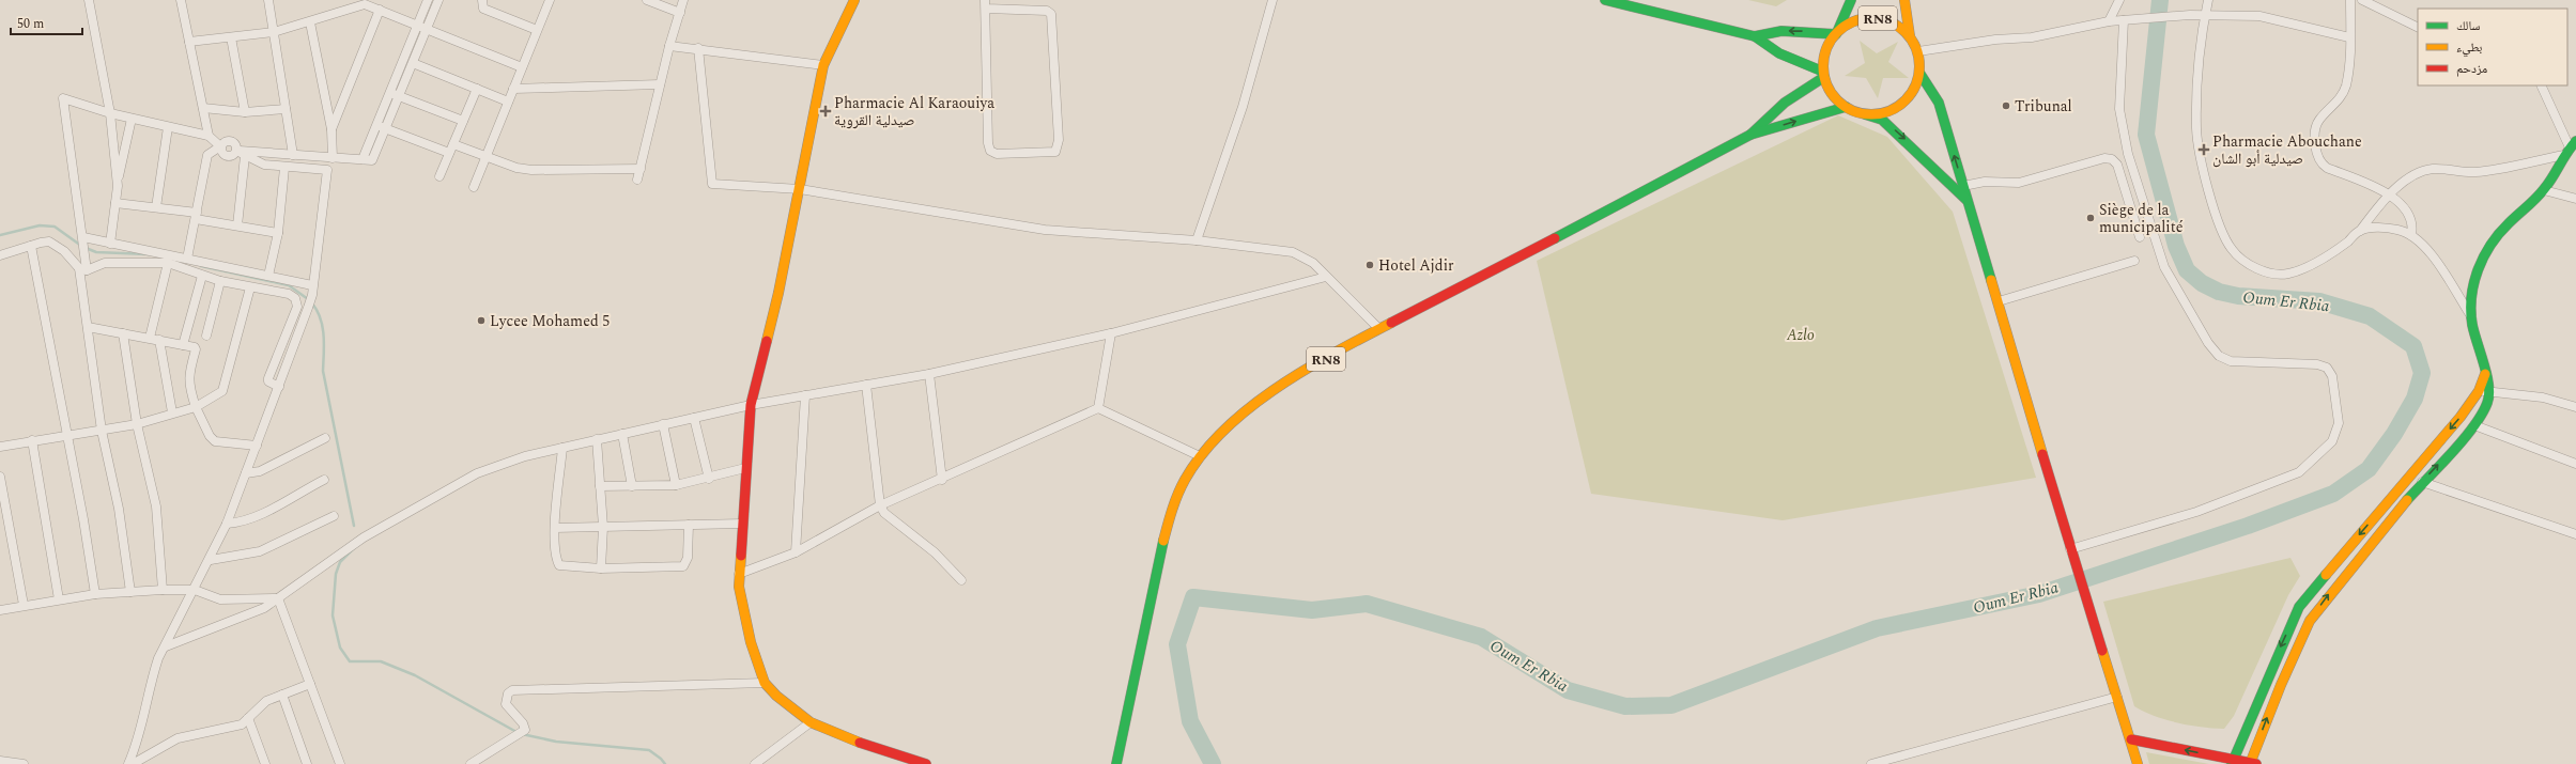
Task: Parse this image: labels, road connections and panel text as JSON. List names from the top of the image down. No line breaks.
{"streets":{"street":["RN8"]},"water":["Oum Er Rbia"],"parks":["Azlo"],"places":{"other":["Tribunal","Siège de la municipalité","Hotel Ajdir","Lycee Mohamed 5"],"health":["Pharmacie Al Karaouiya صيدلية القروية","Pharmacie Abouchane صيدلية أبو الشان"]},"legend":["سالك","بطيء","مزدحم"],"scale_bar":"50 m"}
